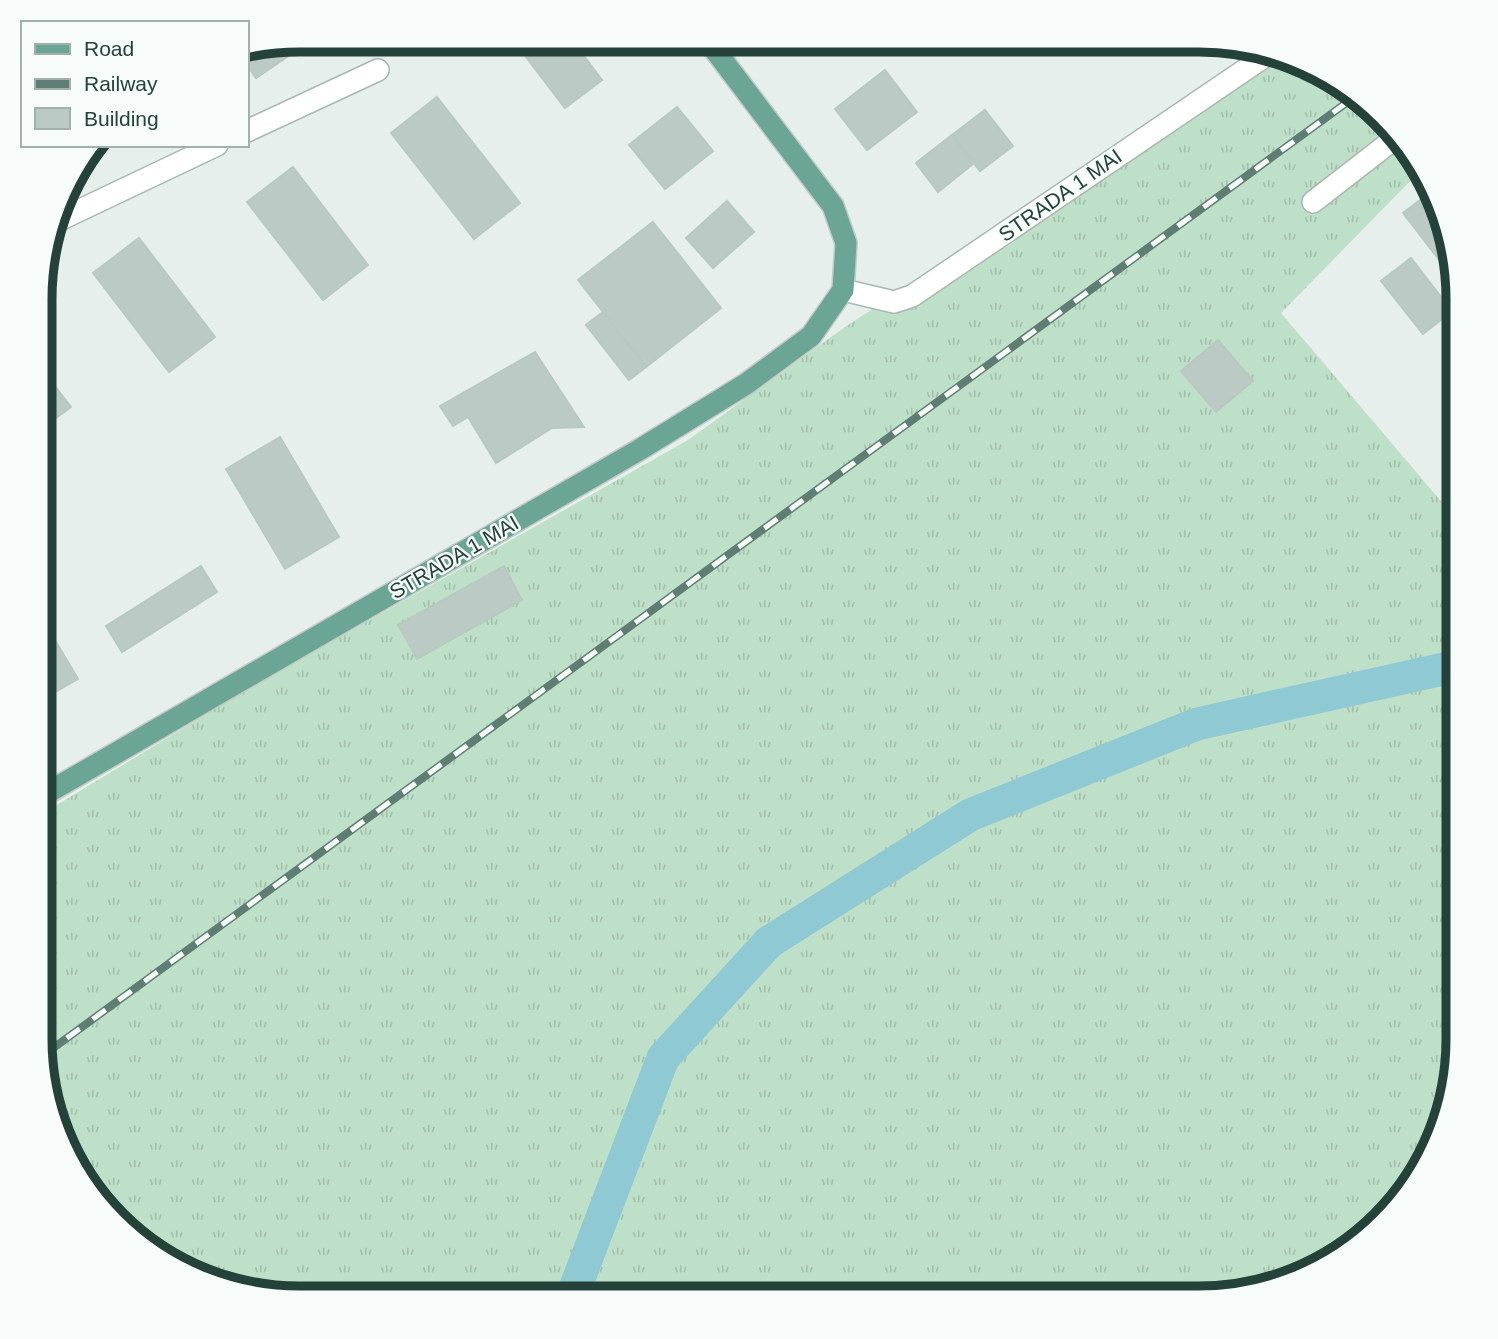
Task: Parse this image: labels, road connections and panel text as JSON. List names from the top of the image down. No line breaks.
{"streets":{"main road":["STRADA 1 MAI"]},"legend":["Road","Railway","Building"]}
